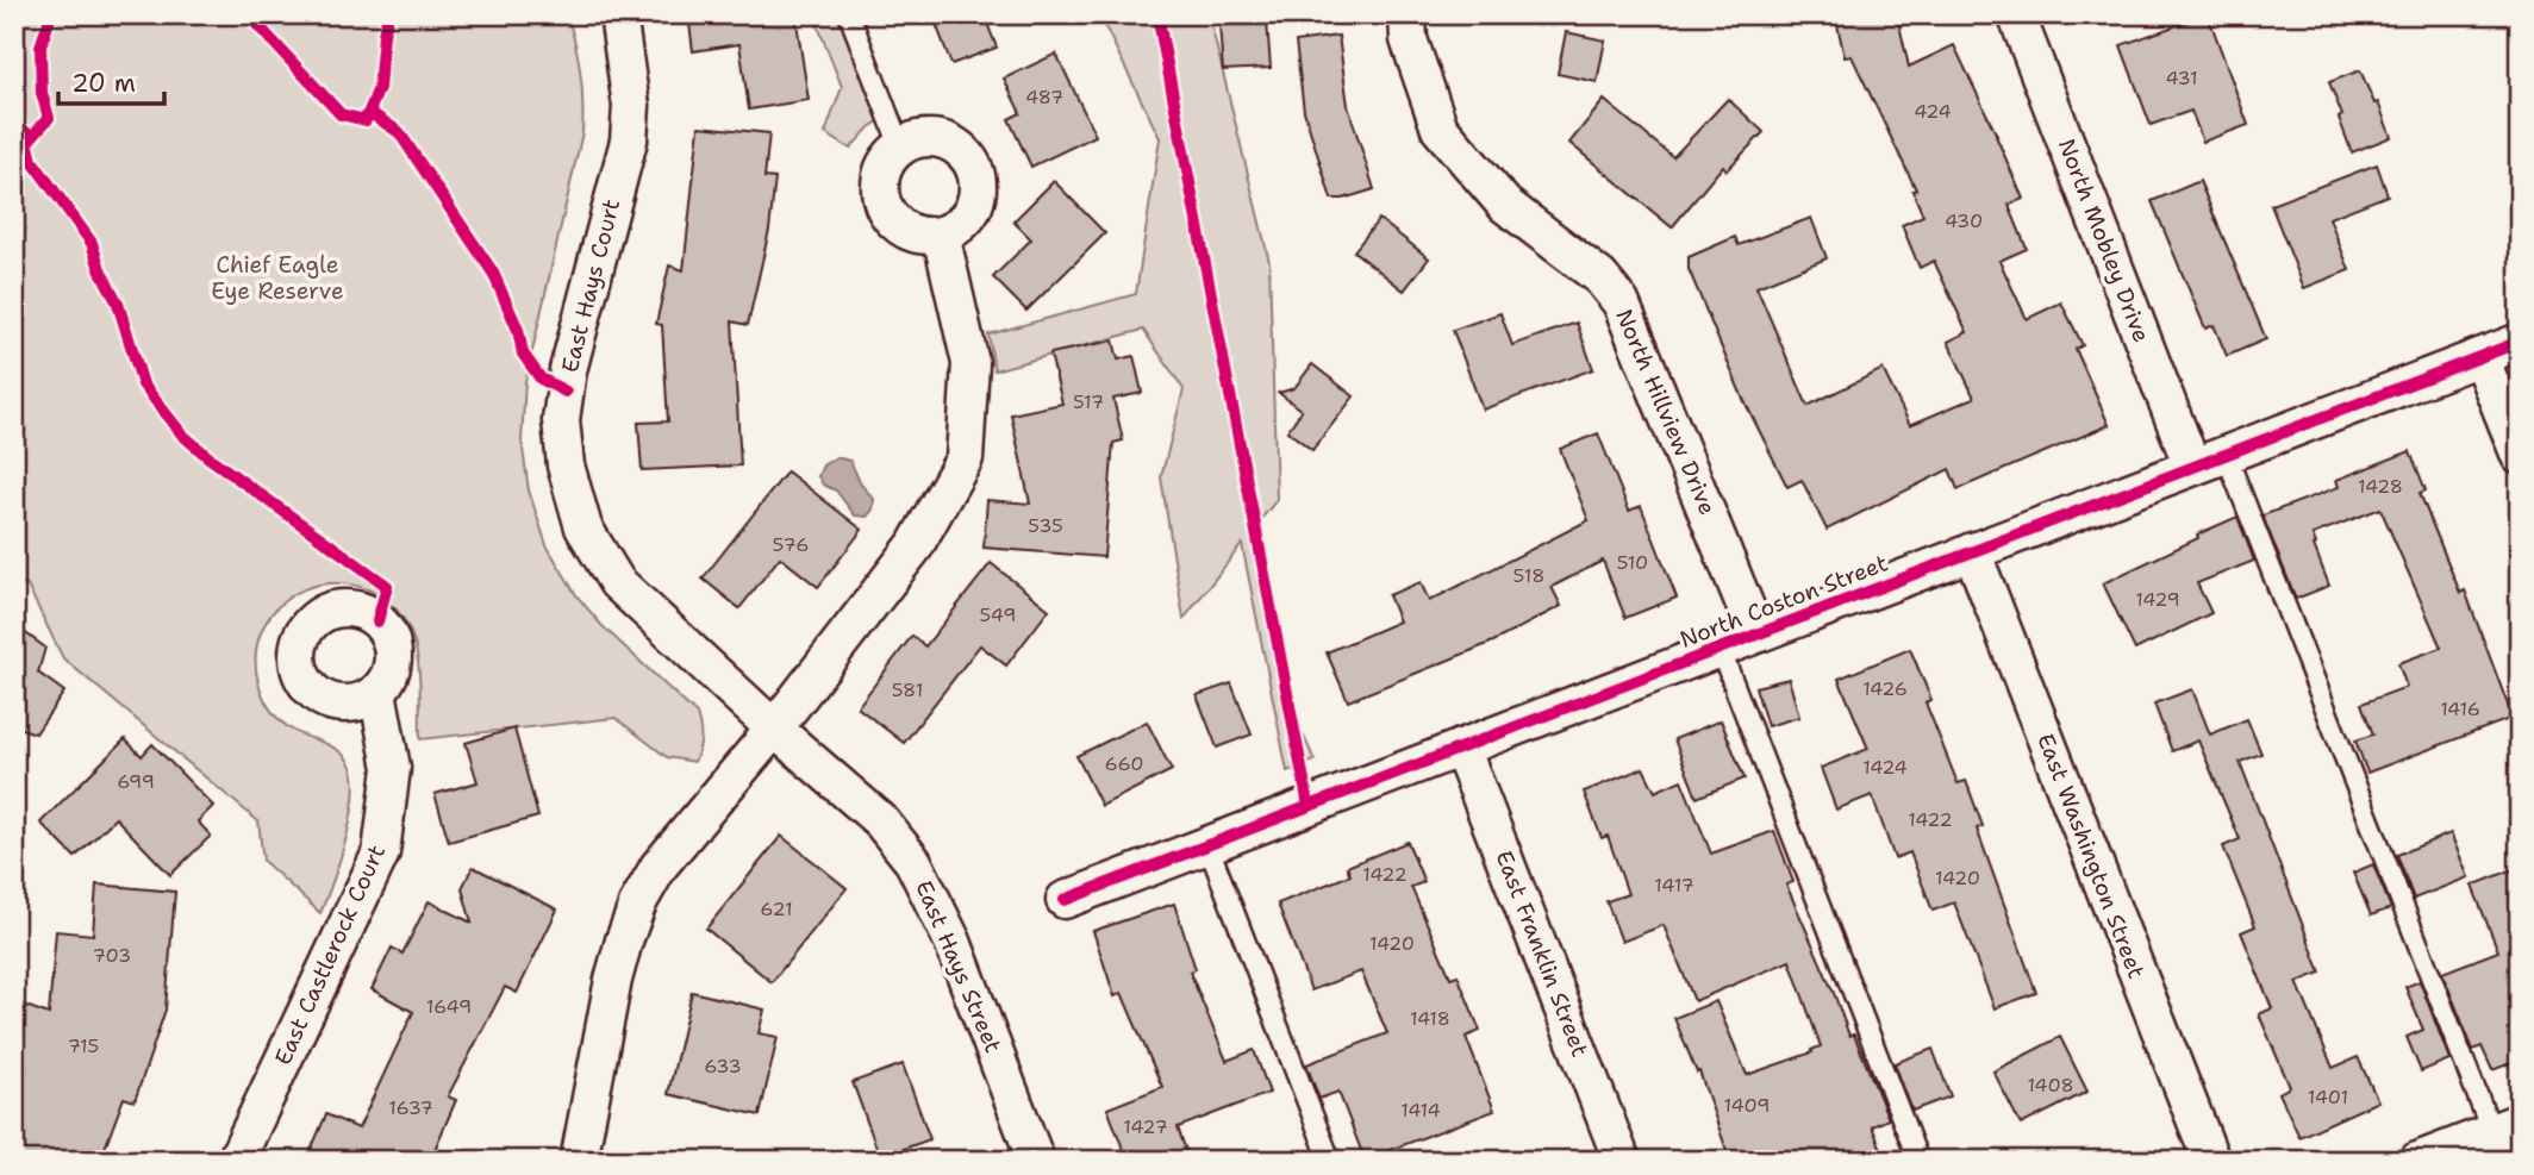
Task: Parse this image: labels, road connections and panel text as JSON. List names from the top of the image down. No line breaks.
{"streets":{"street":["North Mobley Drive","East Hays Court","North Hillview Drive","North Coston Street","East Washington Street","East Franklin Street","East Castlerock Court","East Hays Street"]},"crossings":[["North Mobley Drive","North Coston Street"],["East Hays Court","East Hays Street"],["North Hillview Drive","North Coston Street"],["North Coston Street","East Washington Street"],["North Coston Street","East Franklin Street"]],"parks":["Chief Eagle Eye Reserve"],"house_numbers":["431","487","424","430","517","1428","535","576","510","518","1429","549","1426","581","1416","660","1424","699","1422","1422","1420","1417","621","1420","703","1649","1418","715","633","1408","1401","1409","1637","1414","1427"],"scale_bar":"20 m"}
